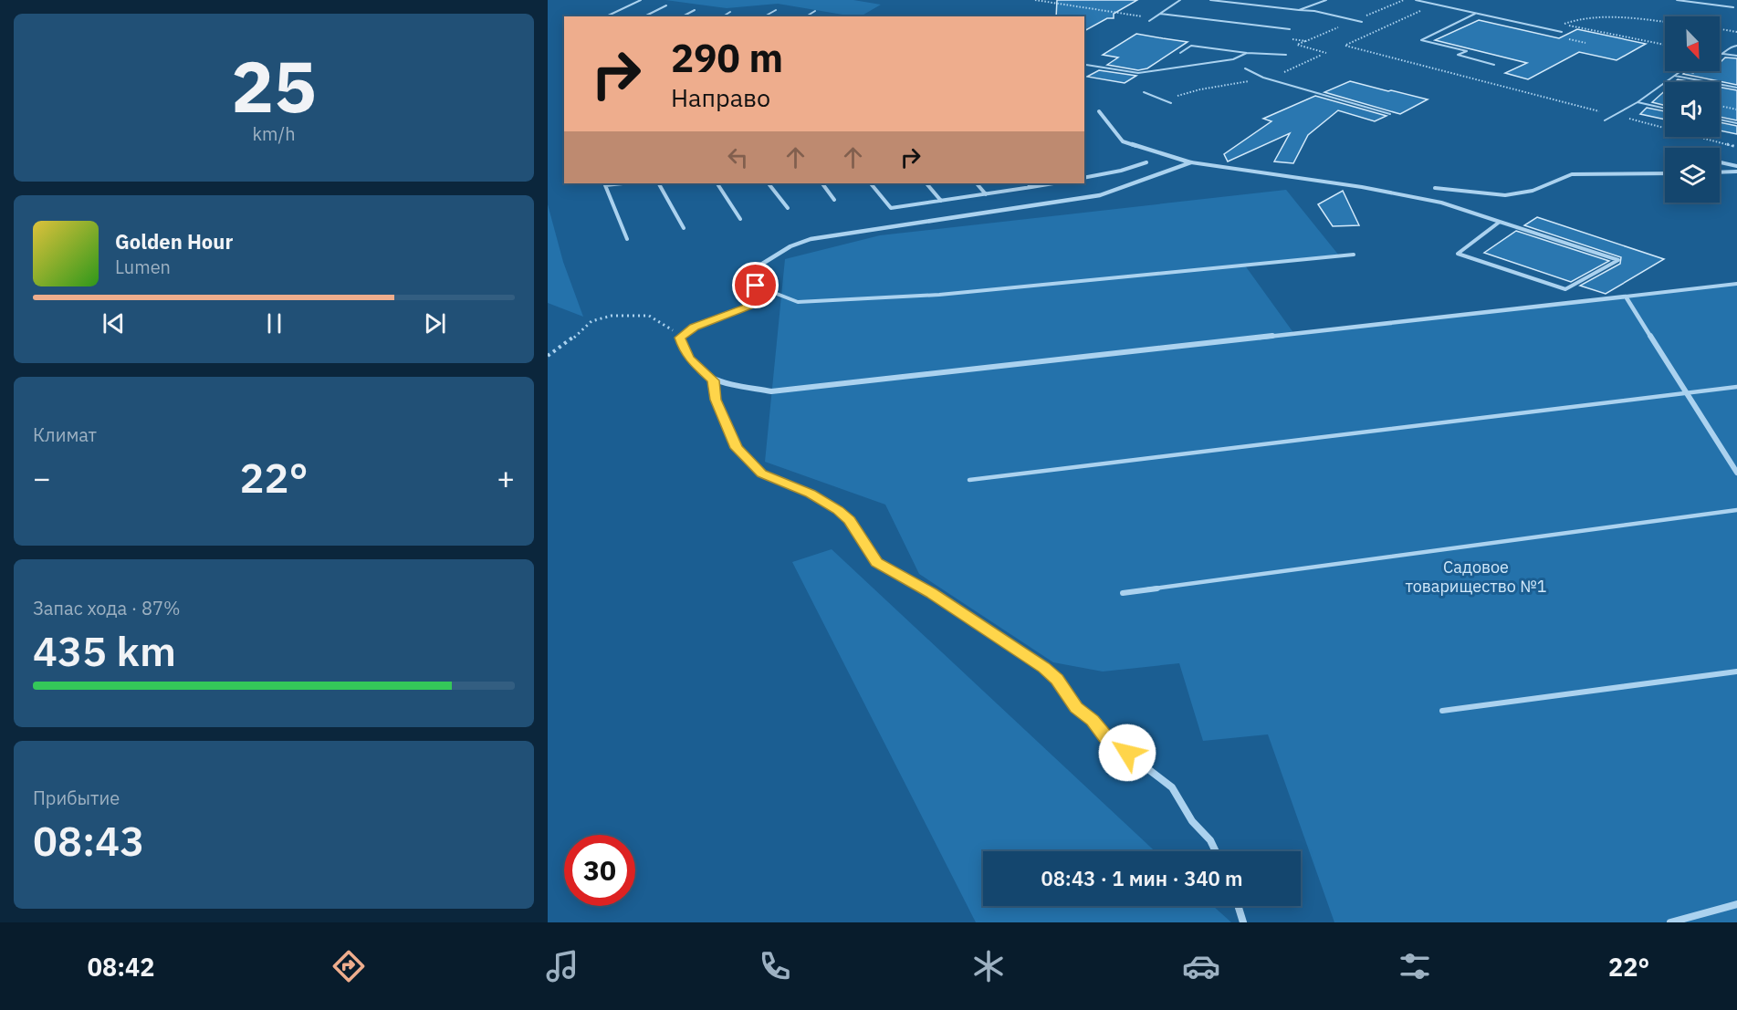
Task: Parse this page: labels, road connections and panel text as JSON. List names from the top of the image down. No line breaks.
{"parks":["Садовое товарищество №1"],"north":"bottom right","page":{"tile":[["25","km/h"],"Климат",["Запас хода · 87%","435 km"],["Прибытие","08:43"]],"turn":["290 m","Направо"],"song":["Golden Hour","Lumen"],"heat":["−","22°","+"],"limit":"30","trip":"08:43 · 1 мин · 340 m","tabs":["08:42","22°"]}}
